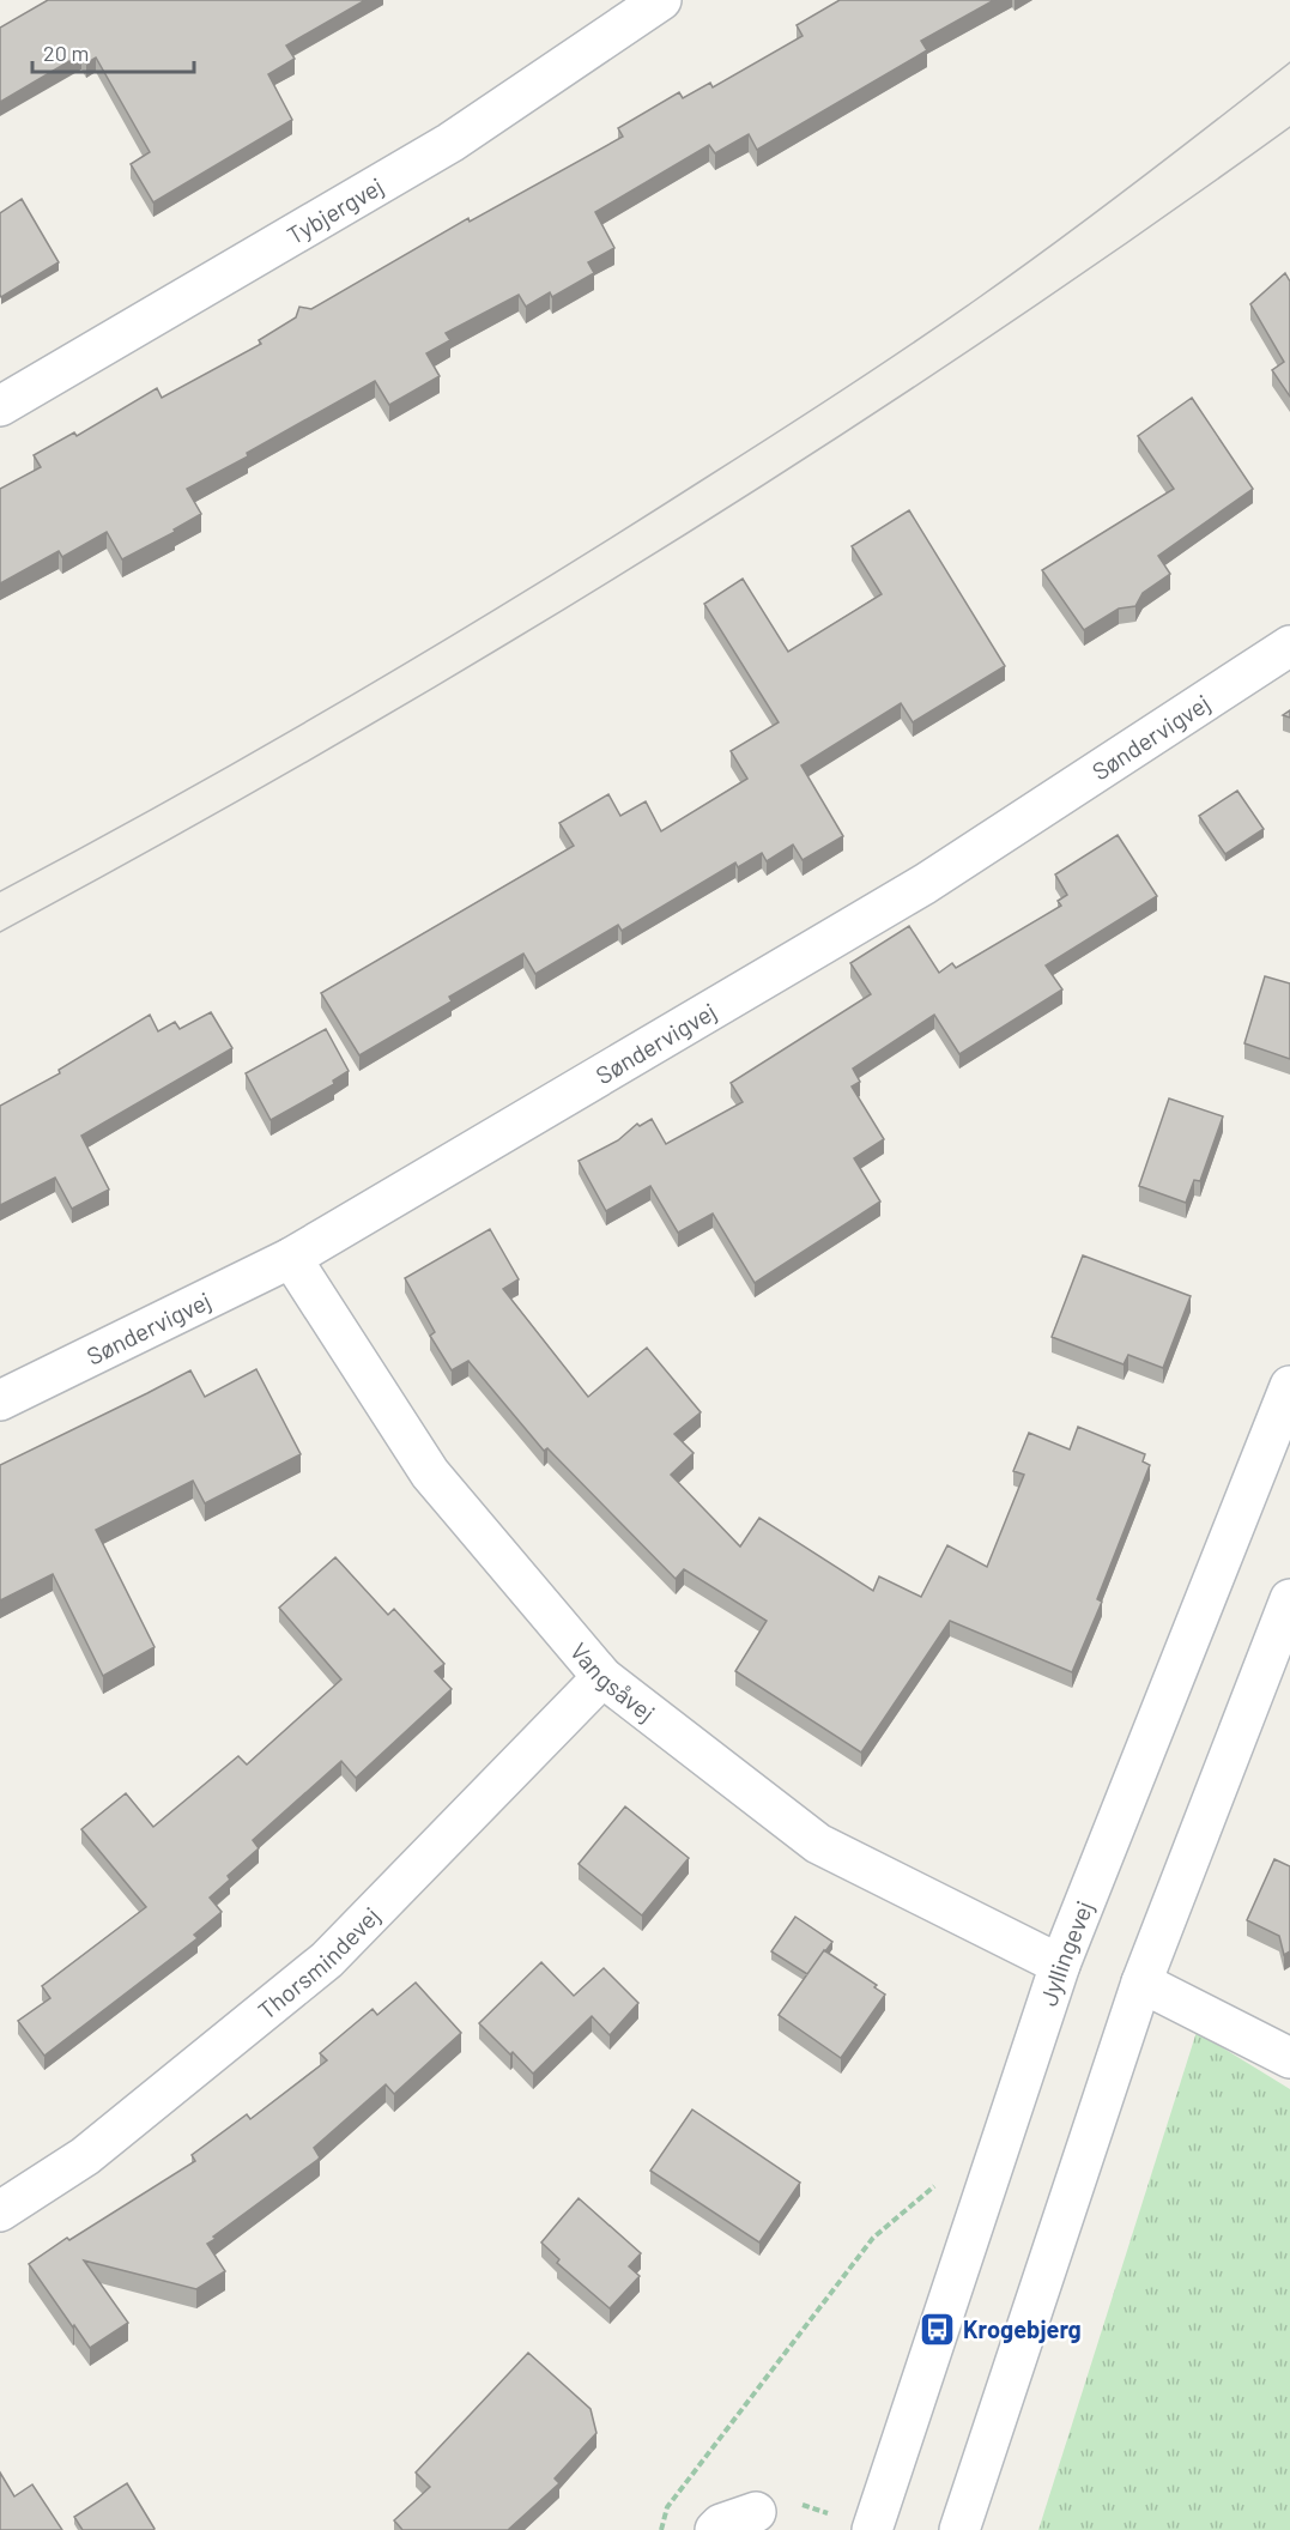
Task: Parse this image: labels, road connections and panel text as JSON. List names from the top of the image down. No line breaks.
{"streets":{"street":["Tybjergvej","Søndervigvej","Vangsåvej","Jyllingevej","Thorsmindevej"]},"crossings":[["Søndervigvej","Vangsåvej"],["Vangsåvej","Jyllingevej"],["Vangsåvej","Thorsmindevej"]],"places":{"bus stop":["Krogebjerg"]},"scale_bar":"20 m"}
